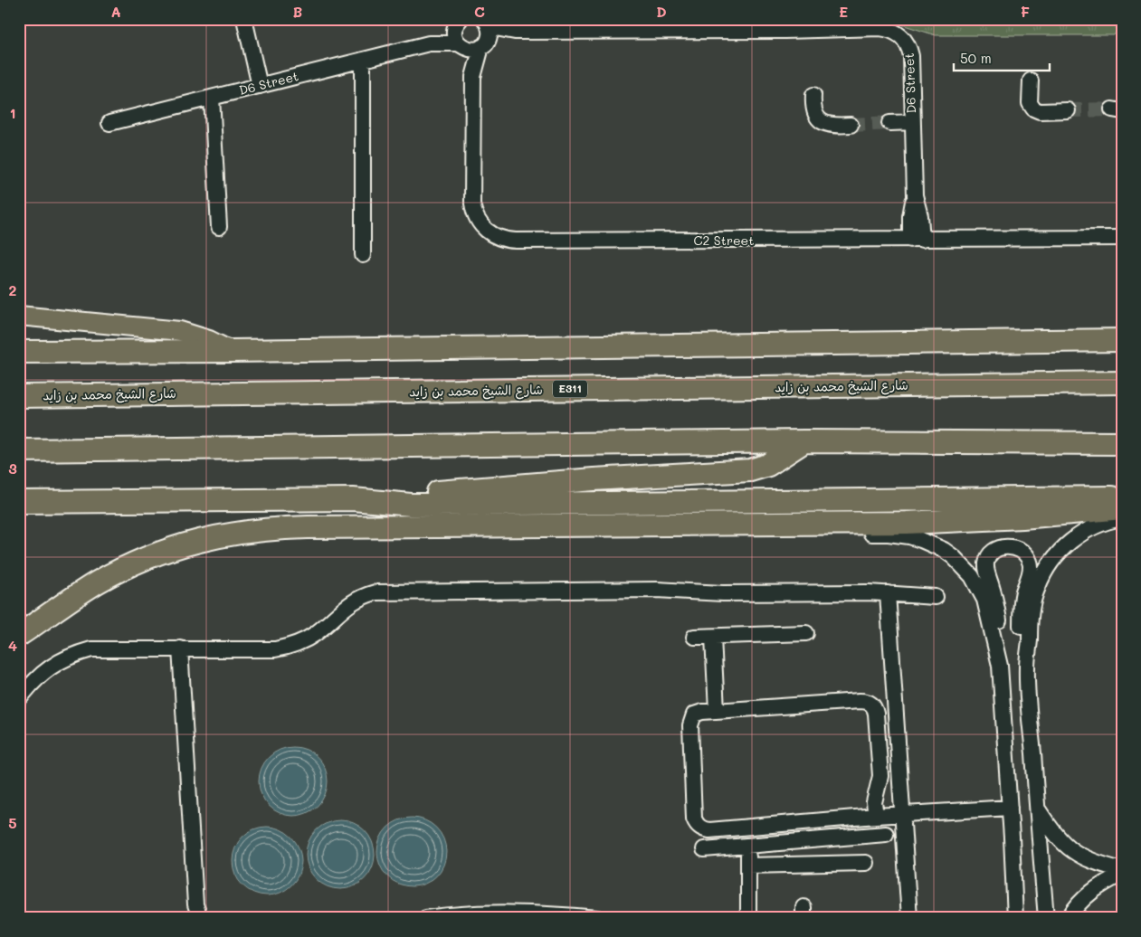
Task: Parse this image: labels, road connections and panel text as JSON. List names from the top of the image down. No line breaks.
{"streets":{"highway":["شارع الشيخ محمد بن زايد","E311"],"street":["D6 Street","C2 Street"]},"crossings":[["D6 Street","C2 Street"]],"scale_bar":"50 m","grid":{"columns":["A","B","C","D","E","F"],"rows":["1","2","3","4","5"]}}
